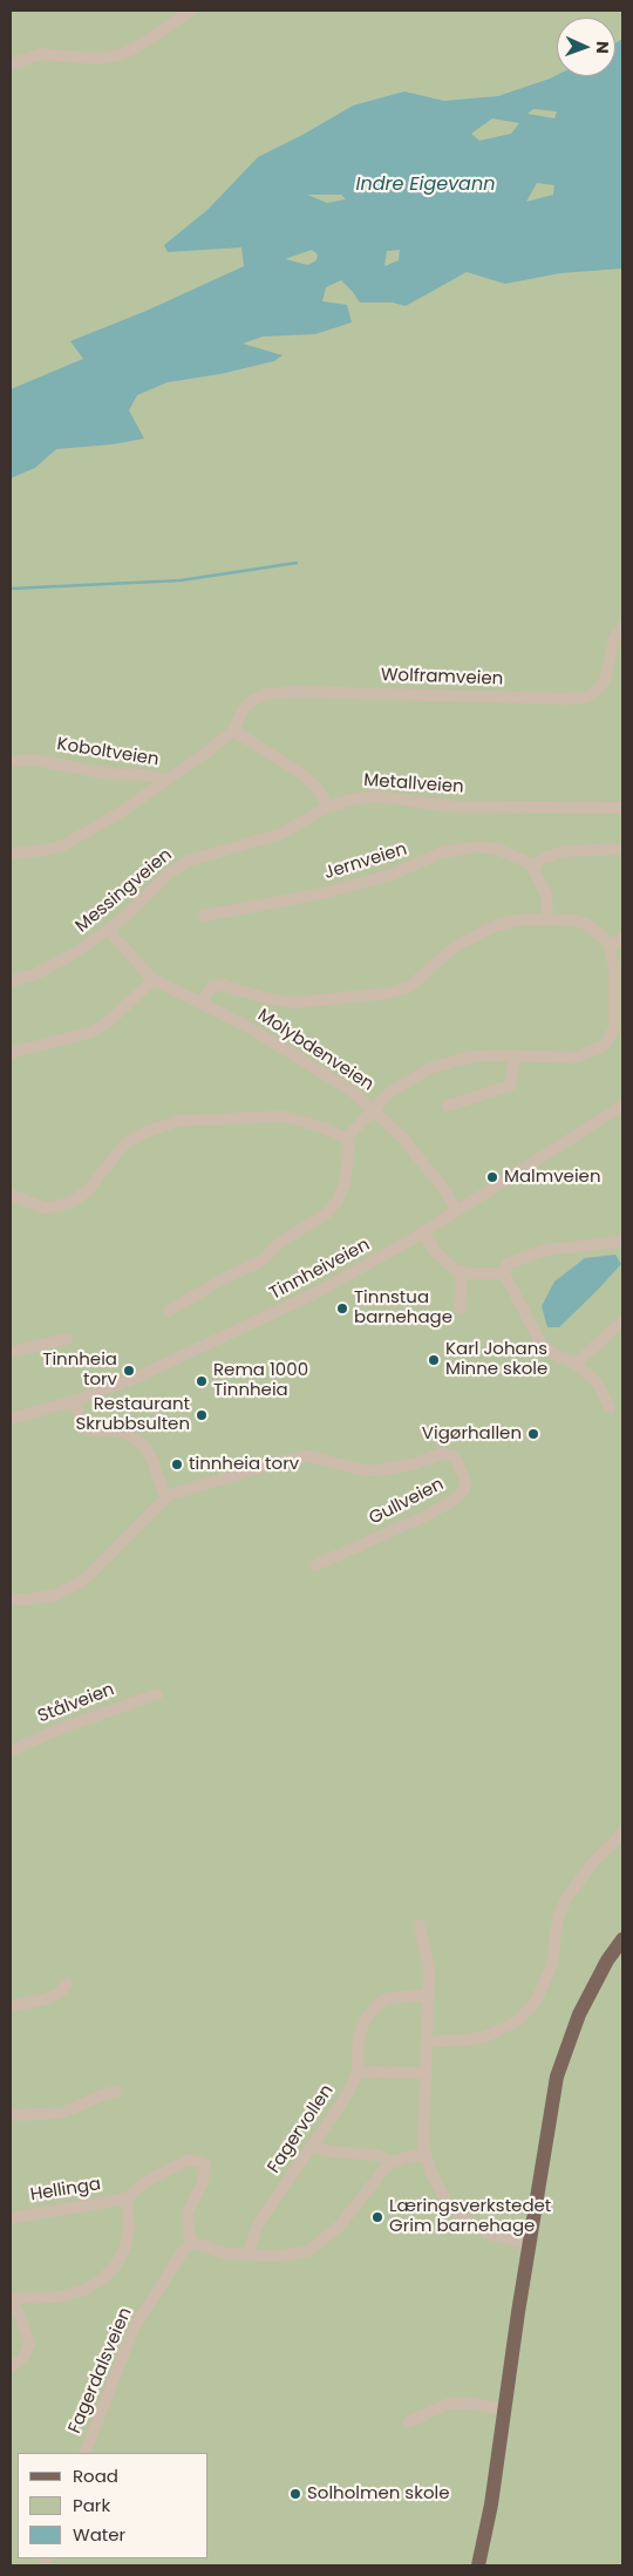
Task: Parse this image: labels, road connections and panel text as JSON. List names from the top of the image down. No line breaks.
{"streets":{"street":["Wolframveien","Koboltveien","Metallveien","Jernveien","Messingveien","Molybdenveien","Tinnheiveien","Gullveien","Stålveien","Fagervollen","Hellinga","Fagerdalsveien"]},"crossings":[["Wolframveien","Koboltveien"],["Metallveien","Messingveien"],["Messingveien","Molybdenveien"],["Molybdenveien","Tinnheiveien"]],"water":["Indre Eigevann"],"places":["Malmveien","Tinnstua barnehage","Karl Johans Minne skole","Tinnheia torv","Rema 1000 Tinnheia","Restaurant Skrubbsulten","Vigørhallen","tinnheia torv","Læringsverkstedet Grim barnehage","Solholmen skole"],"legend":["Road","Park","Water"],"north":"right"}
